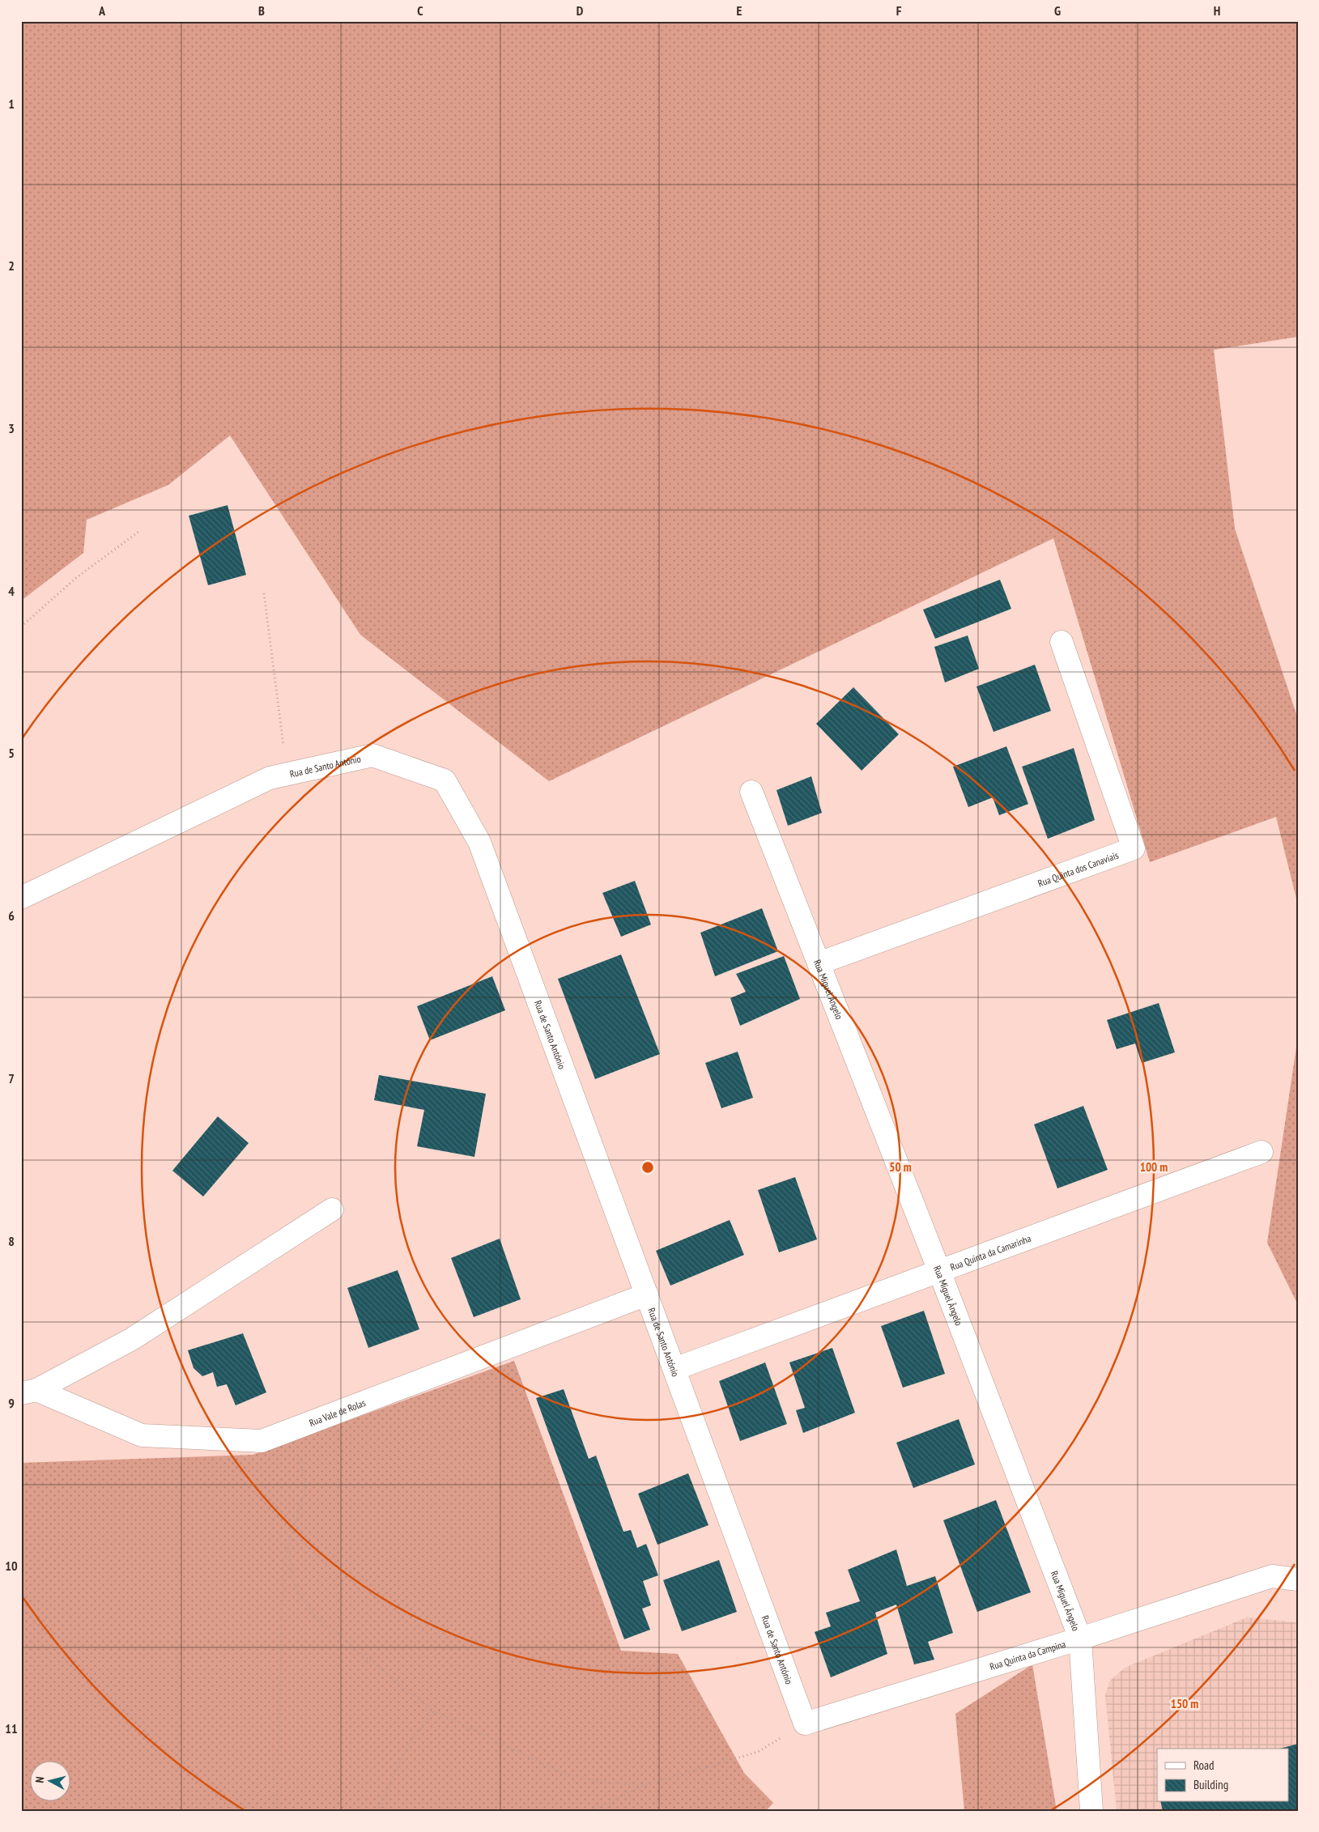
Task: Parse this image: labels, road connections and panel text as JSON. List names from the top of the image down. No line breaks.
{"streets":{"street":["Rua de Santo António","Rua Quinta dos Canaviais","Rua Miguel Ângelo","Rua Quinta da Camarinha","Rua Vale de Rolas","Rua Quinta da Campina"]},"crossings":[["Rua de Santo António","Rua Quinta da Camarinha"],["Rua de Santo António","Rua Vale de Rolas"],["Rua de Santo António","Rua Quinta da Campina"],["Rua Quinta dos Canaviais","Rua Miguel Ângelo"],["Rua Miguel Ângelo","Rua Quinta da Camarinha"],["Rua Miguel Ângelo","Rua Quinta da Campina"]],"legend":["Road","Building"],"north":"left","grid":{"columns":["A","B","C","D","E","F","G","H"],"rows":["1","2","3","4","5","6","7","8","9","10","11"]},"rings":["50 m","100 m","150 m"]}
